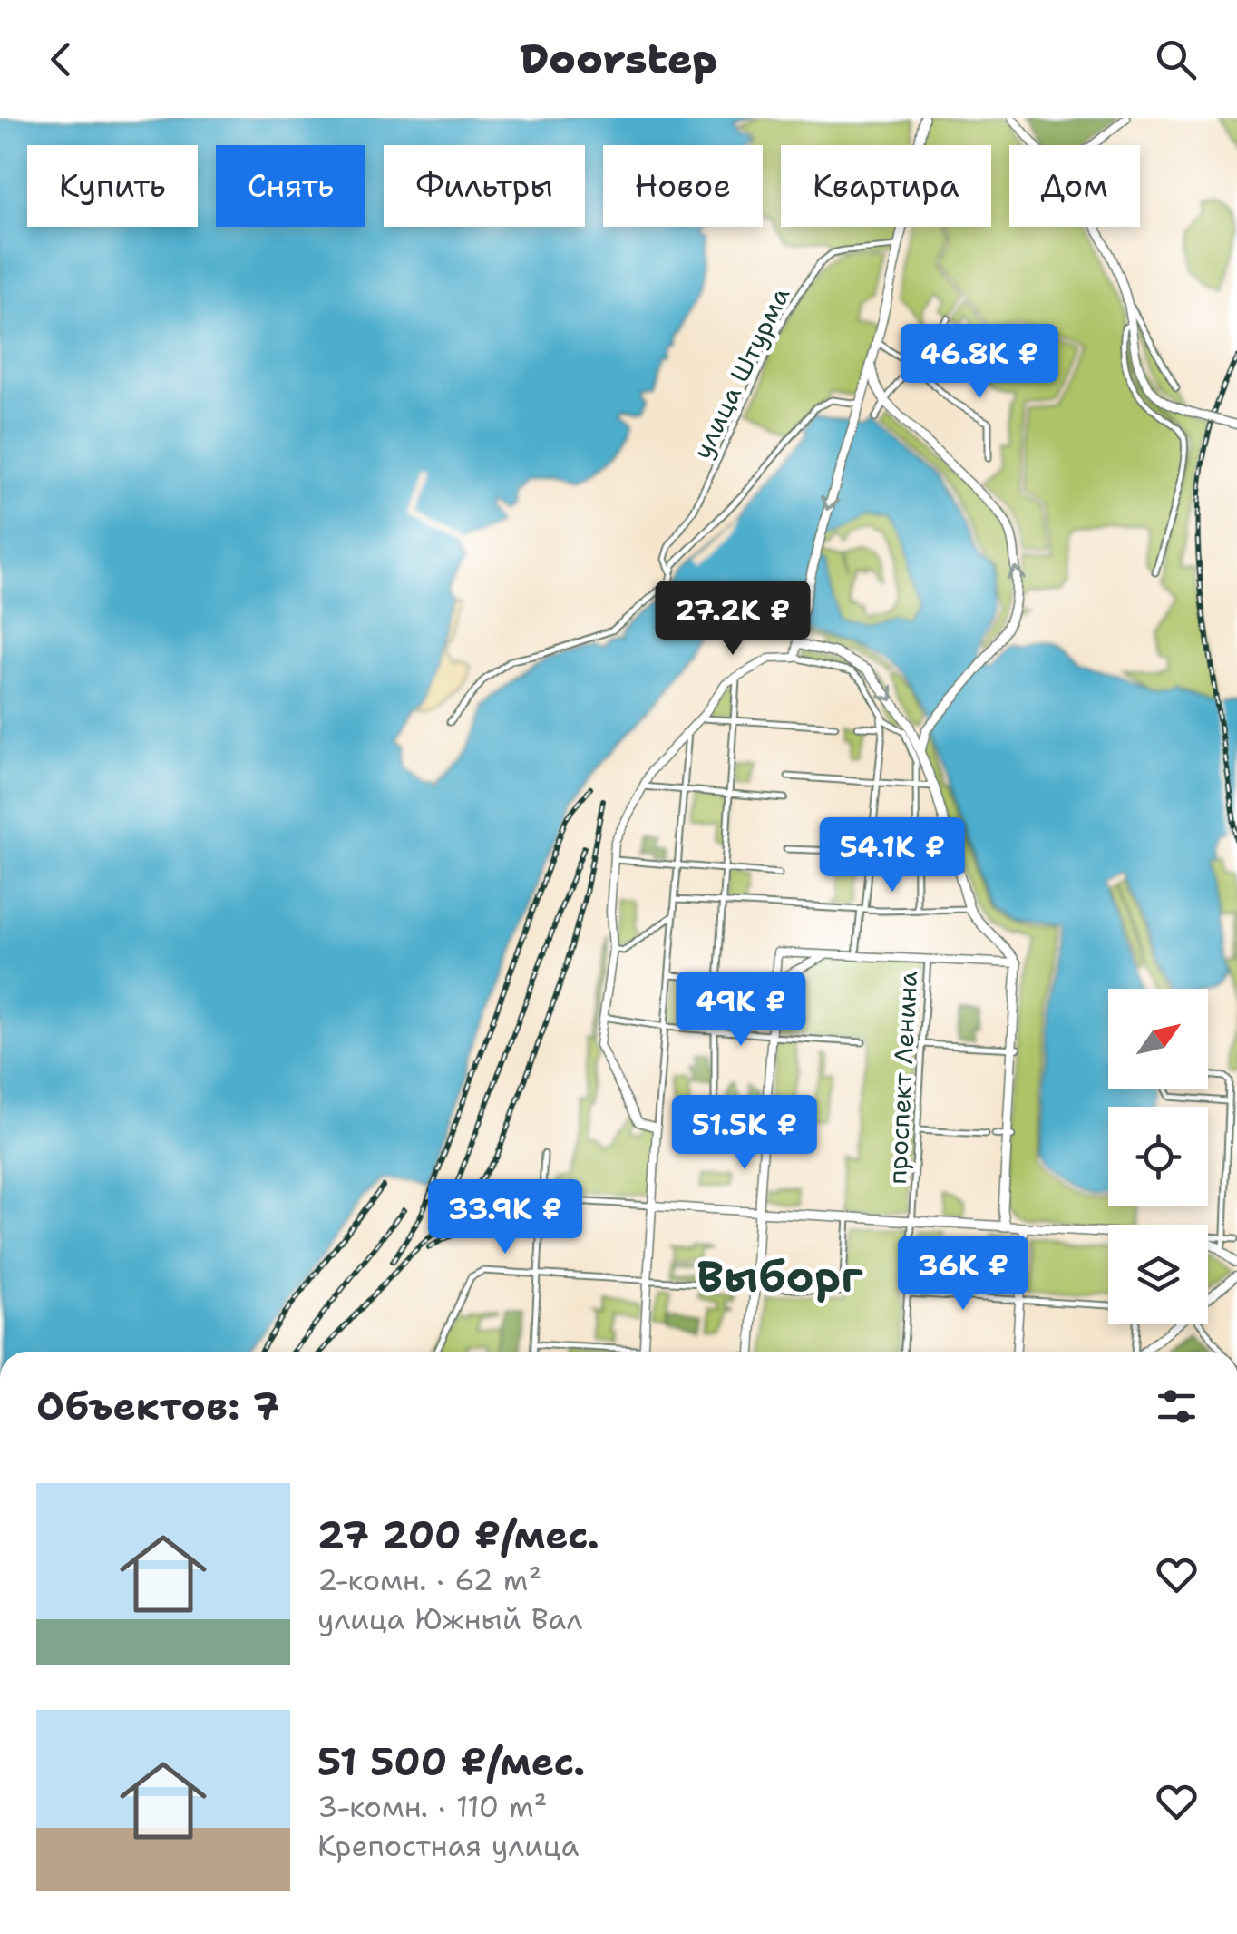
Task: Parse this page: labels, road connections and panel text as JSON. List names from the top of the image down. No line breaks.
{"streets":{"street":["улица Штурма","проспект Ленина"]},"districts":["Выборг"],"north":"top right","page":{"header":"Doorstep","chip":["Купить","Снять","Фильтры","Новое","Квартира","Дом"],"price":["46.8K ₽","27.2K ₽","54.1K ₽","49K ₽","51.5K ₽","33.9K ₽","36K ₽"],"heading":"Объектов: 7","list":[{"name":"27 200 ₽/мес.","note":"2-комн. · 62 m² · улица Южный Вал"},{"name":"51 500 ₽/мес.","note":"3-комн. · 110 m² · Крепостная улица"}]}}
